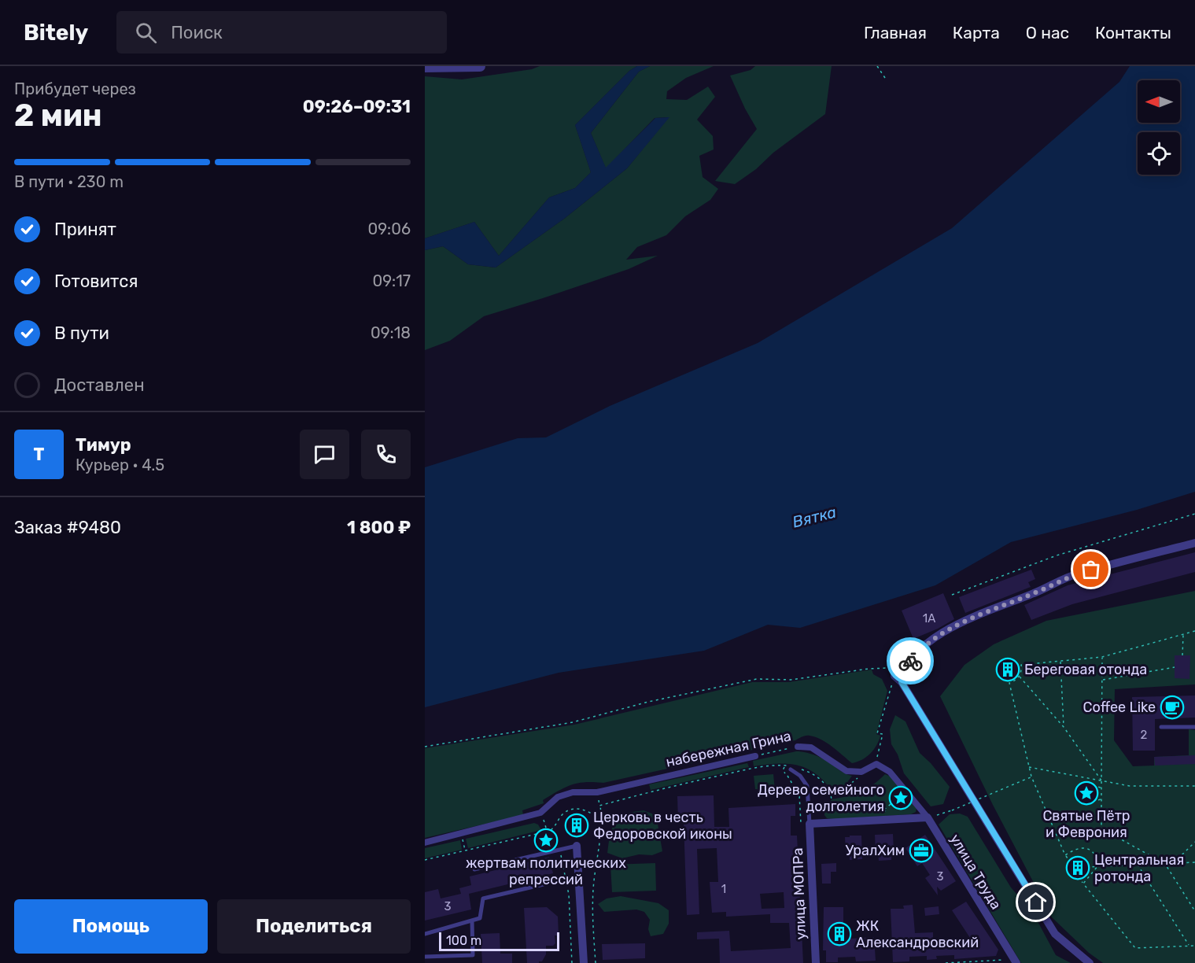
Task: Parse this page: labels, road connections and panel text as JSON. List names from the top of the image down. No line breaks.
{"streets":{"street":["набережная Грина","улица Труда","улица МОПРа"]},"crossings":[["набережная Грина","улица Труда"]],"water":["Вятка"],"places":{"building":["Береговая отонда","Церковь в честь Федоровской иконы","Центральная ротонда","ЖК Александровский"],"cafe":["Coffee Like"],"place":["Святые Пётр и Феврония","Дерево семейного долголетия","жертвам политических репрессий"],"office":["УралХим"]},"house_numbers":["1А","2","3","1","3"],"scale_bar":"100 m","north":"left","page":{"header":"Bitely","search":"Поиск","nav":["Главная","Карта","О нас","Контакты"],"heading":["2 мин","Прибудет через","09:26–09:31"],"panel":["Тимур","Курьер · 4.5","Заказ #9480","1 800 ₽"],"bar":"В пути · 230 m","list":[["Принят","09:06"],["Готовится","09:17"],["В пути","09:18"],"Доставлен"],"round":"Т","buttons":["Помощь","Поделиться"],"scale":"100 m"}}
